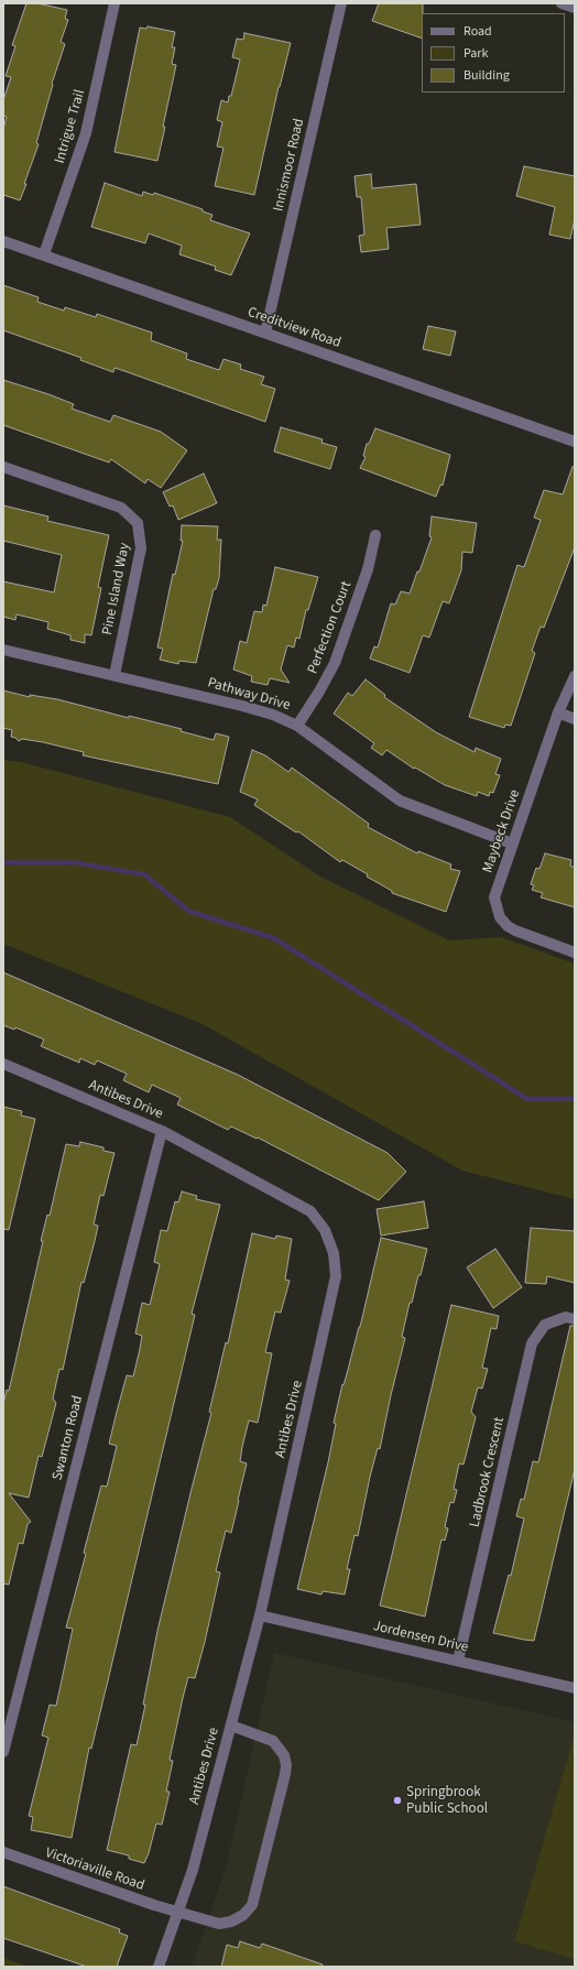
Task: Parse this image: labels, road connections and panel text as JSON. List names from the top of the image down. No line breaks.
{"streets":{"street":["Intrigue Trail","Innismoor Road","Creditview Road","Pine Island Way","Perfection Court","Pathway Drive","Maybeck Drive","Antibes Drive","Swanton Road","Ladbrook Crescent","Jordensen Drive","Victoriaville Road"]},"crossings":[["Intrigue Trail","Creditview Road"],["Innismoor Road","Creditview Road"],["Pine Island Way","Pathway Drive"],["Perfection Court","Pathway Drive"],["Pathway Drive","Maybeck Drive"],["Antibes Drive","Swanton Road"],["Antibes Drive","Jordensen Drive"],["Antibes Drive","Victoriaville Road"],["Ladbrook Crescent","Jordensen Drive"]],"places":["Springbrook Public School"],"legend":["Road","Park","Building"]}
